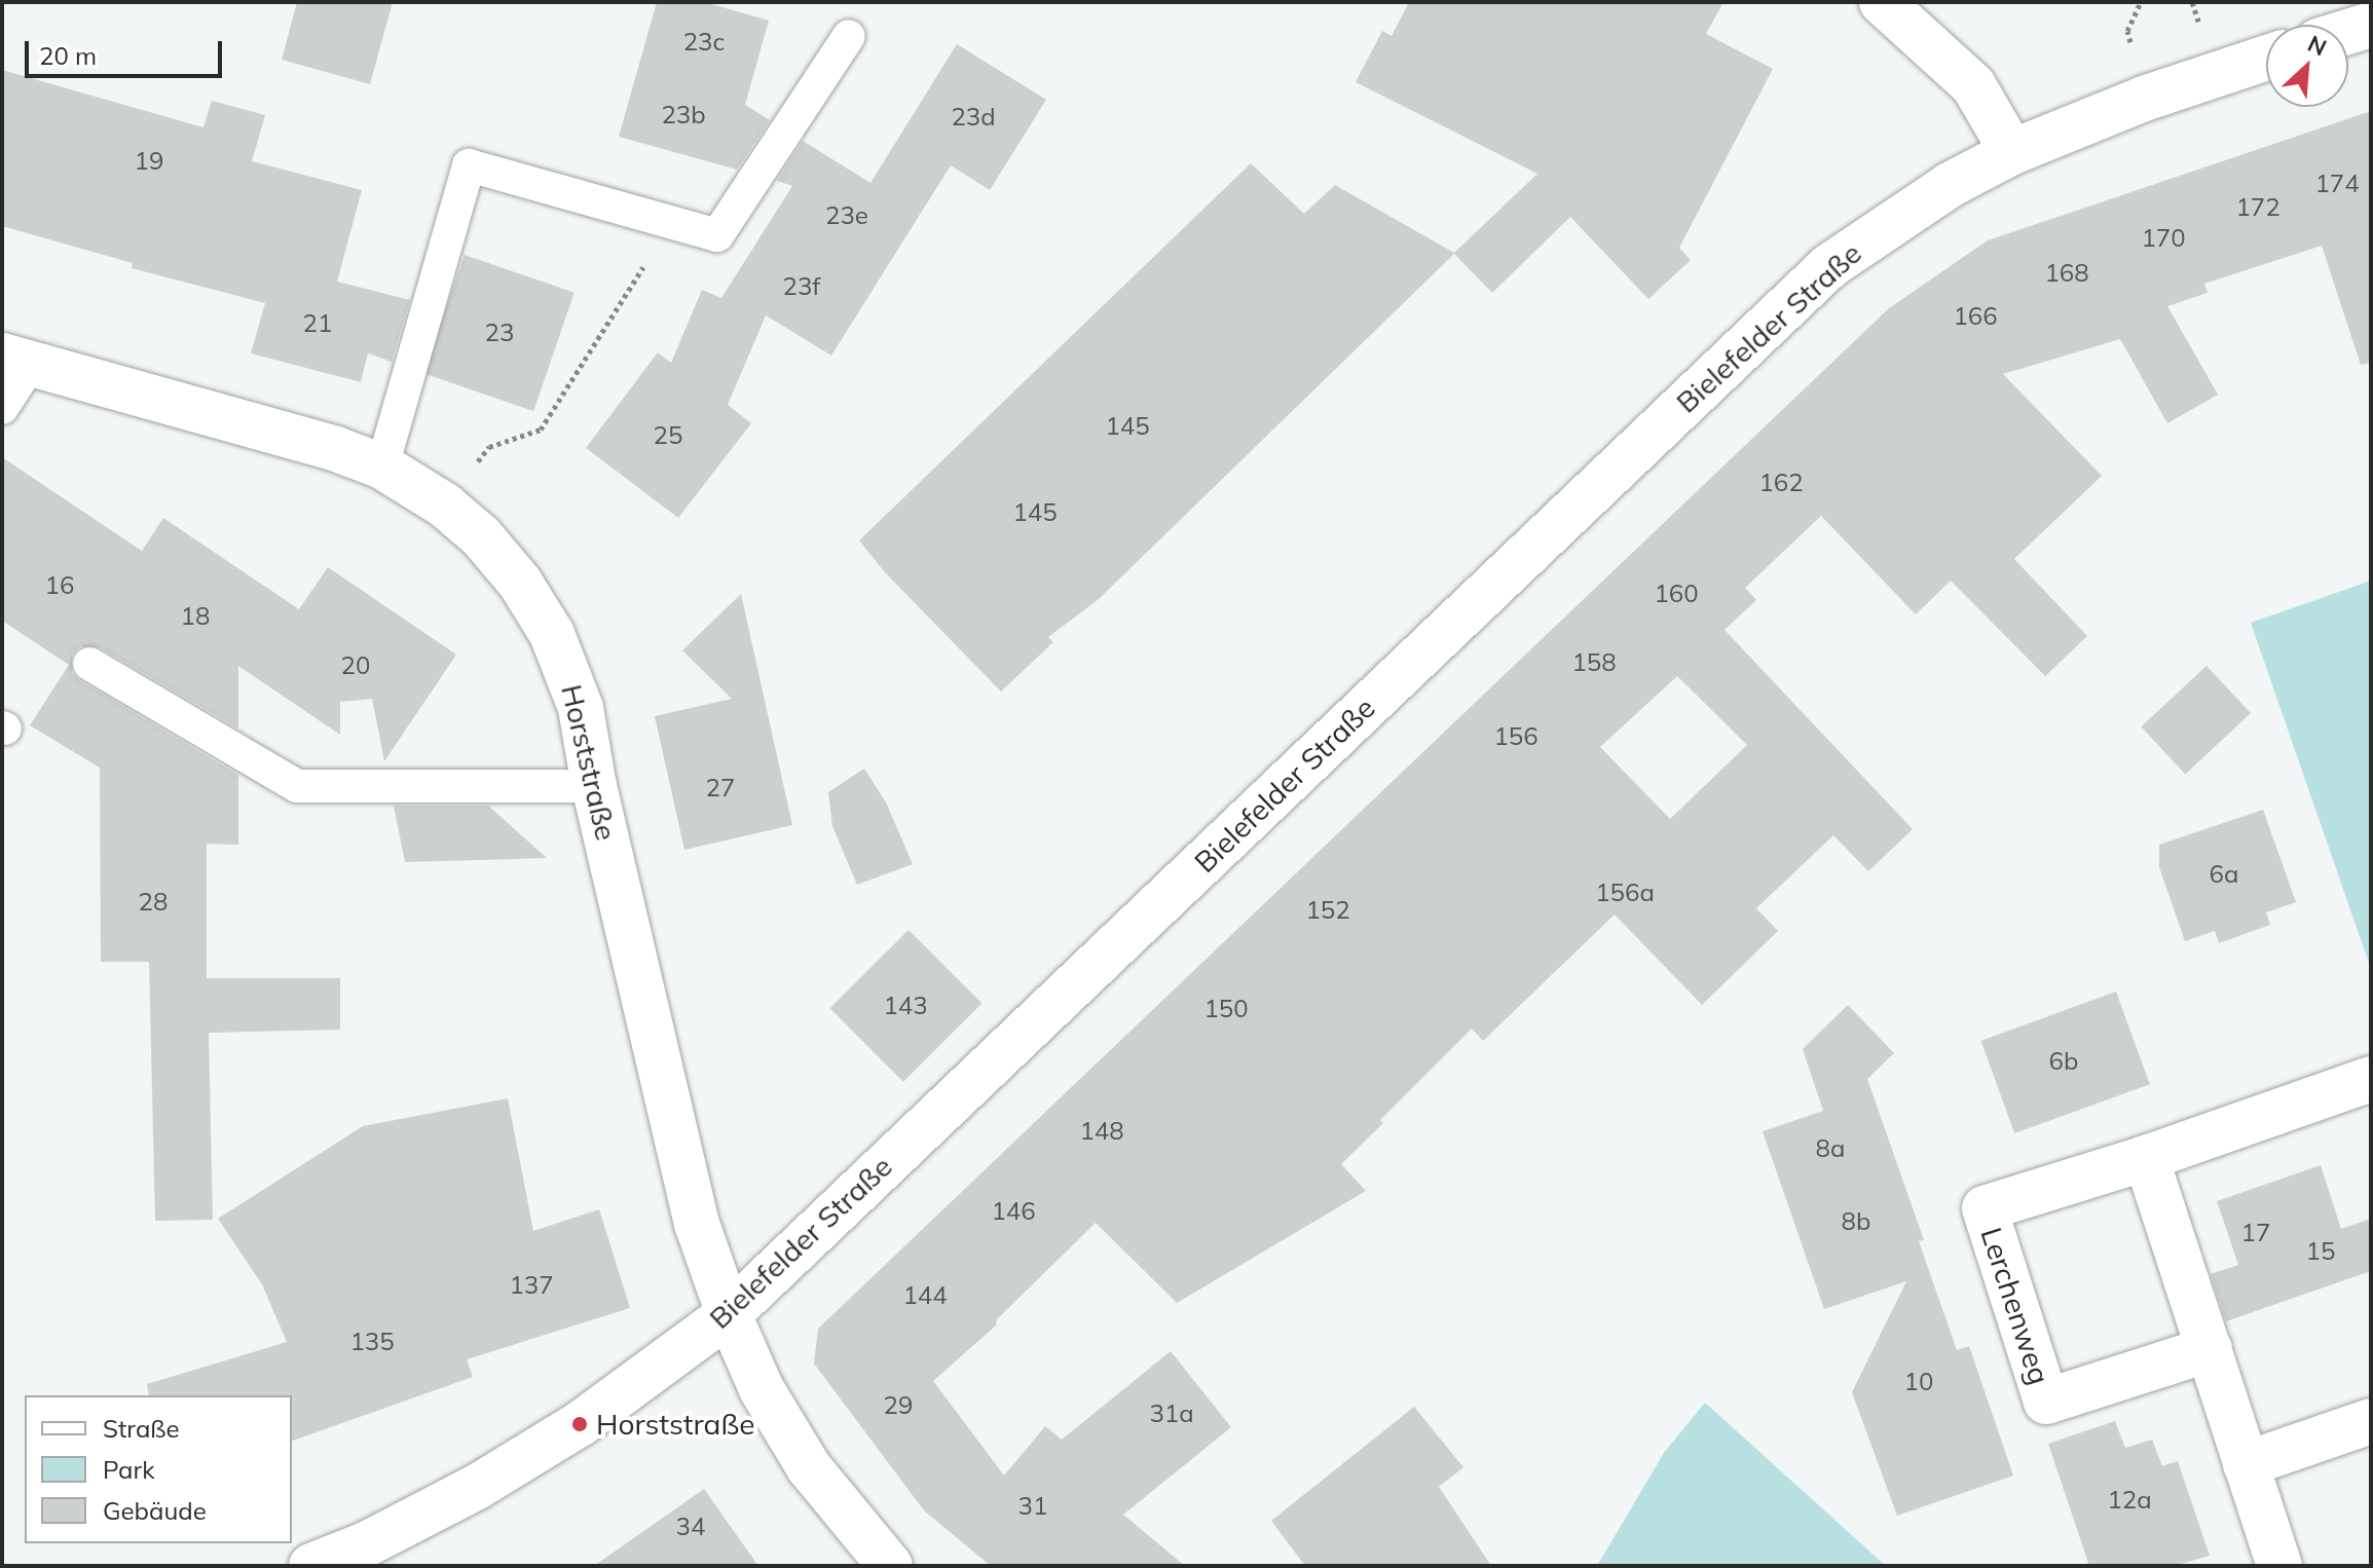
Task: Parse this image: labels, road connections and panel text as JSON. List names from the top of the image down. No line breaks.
{"streets":{"street":["Bielefelder Straße","Horststraße","Lerchenweg"]},"crossings":[["Bielefelder Straße","Horststraße"]],"places":["Horststraße"],"house_numbers":["23c","23b","23d","19","174","172","23e","170","168","23f","166","21","23","145","25","162","145","16","160","18","158","20","156","27","6a","156a","28","152","143","150","6b","148","8a","146","8b","17","15","137","144","135","10","29","31a","12a","31","34"],"legend":["Straße","Park","Gebäude"],"scale_bar":"20 m","north":"top right"}
